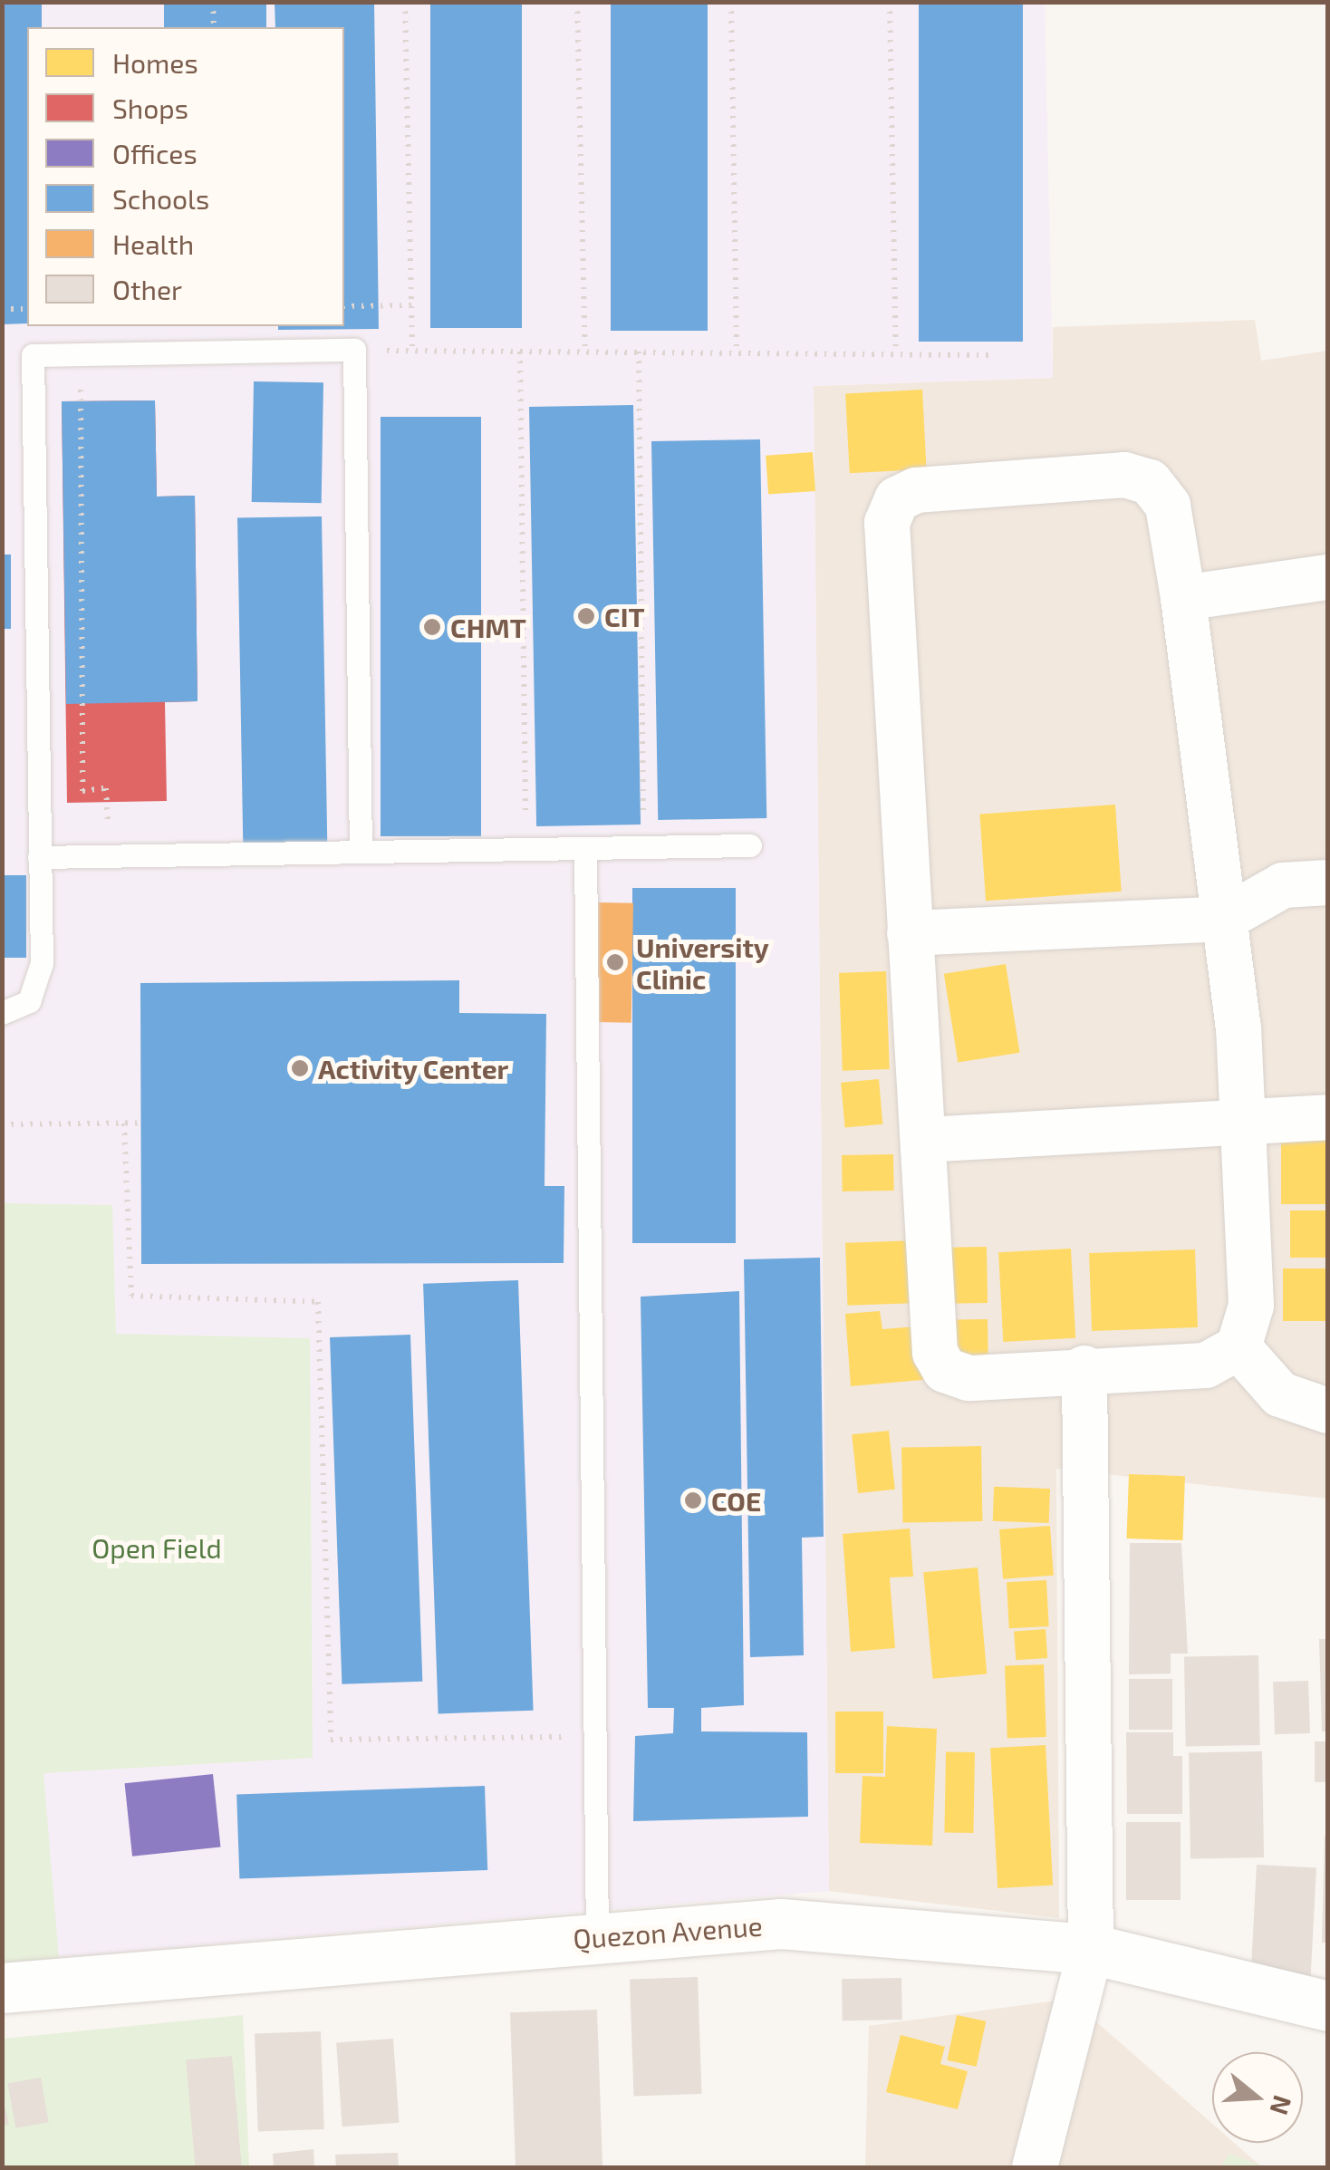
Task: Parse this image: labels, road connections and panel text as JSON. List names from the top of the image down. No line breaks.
{"streets":{"main road":["Quezon Avenue"]},"parks":["Open Field"],"places":["CIT","CHMT","University Clinic","Activity Center","COE"],"legend":["Homes","Shops","Offices","Schools","Health","Other"],"north":"right"}
